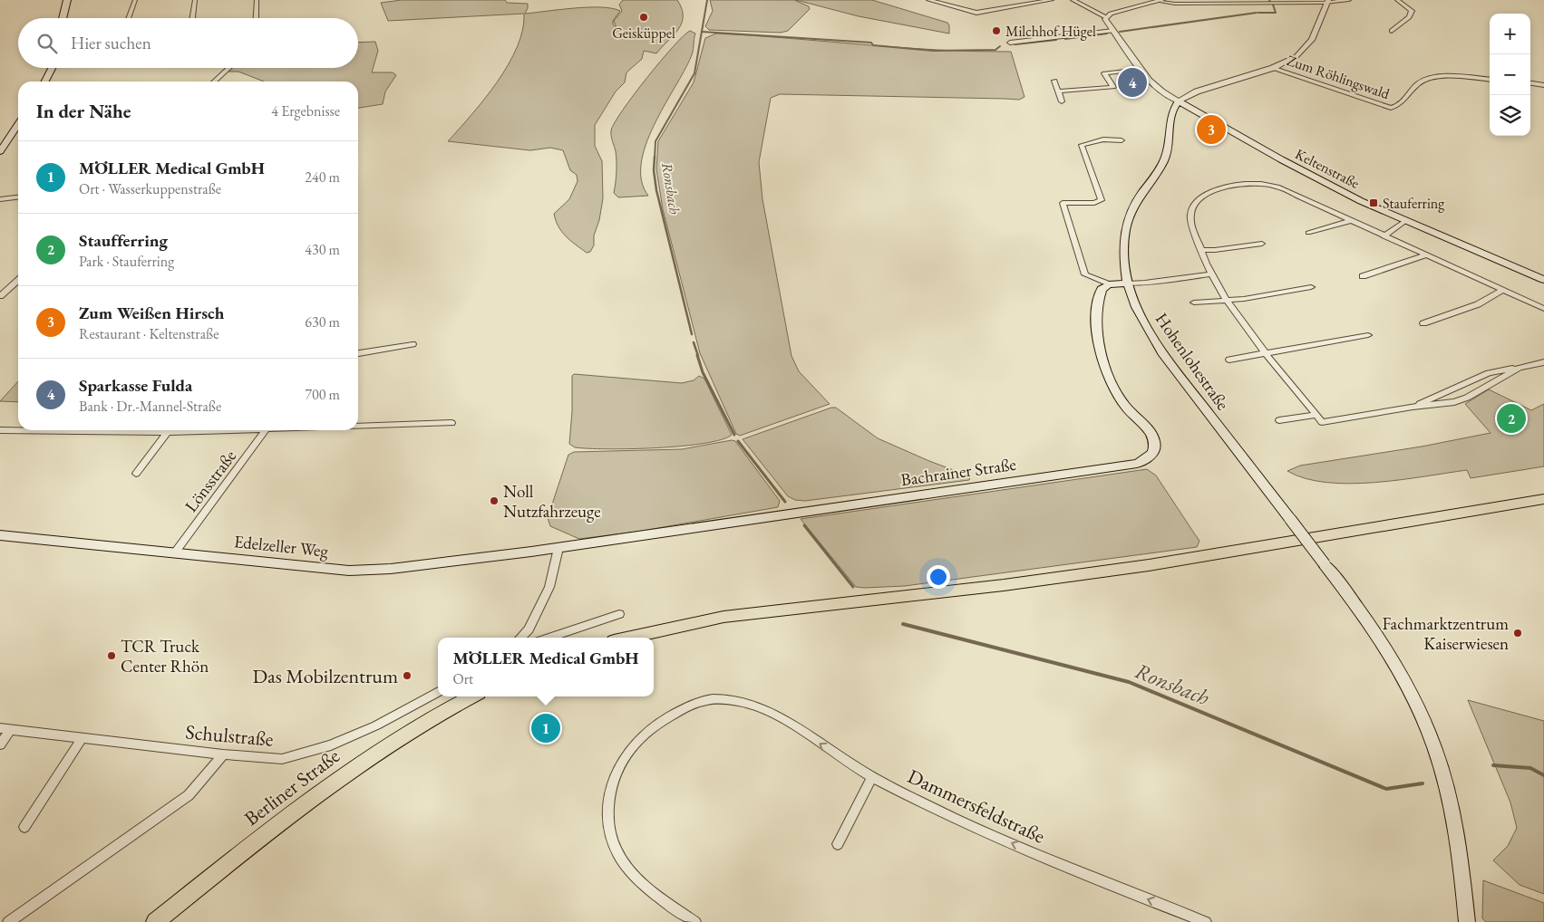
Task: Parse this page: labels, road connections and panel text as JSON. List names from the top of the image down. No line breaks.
{"streets":{"highway":["Berliner Straße"],"main road":["Keltenstraße","Hohenlohestraße","Bachrainer Straße","Edelzeller Weg"],"street":["Zum Röhlingswald","Lönsstraße","Schulstraße","Dammersfeldstraße"]},"crossings":[["Keltenstraße","Hohenlohestraße"],["Bachrainer Straße","Edelzeller Weg"],["Lönsstraße","Edelzeller Weg"]],"one_way":["Dammersfeldstraße"],"water":["Ronsbach"],"places":{"other":["Geisküppel","Milchhof Hügel","Noll Nutzfahrzeuge","Fachmarktzentrum Kaiserwiesen","TCR Truck Center Rhön","Das Mobilzentrum"],"transit":["Stauferring"]},"page":{"map_buttons":["+","−"],"search":"Hier suchen","pins":["4","3","2","1"],"heading":["In der Nähe","4 Ergebnisse"],"list":[{"mark":"1","name":"MÖLLER Medical GmbH","note":"Ort · Wasserkuppenstraße","value":"240 m"},{"mark":"2","name":"Staufferring","note":"Park · Stauferring","value":"430 m"},{"mark":"3","name":"Zum Weißen Hirsch","note":"Restaurant · Keltenstraße","value":"630 m"},{"mark":"4","name":"Sparkasse Fulda","note":"Bank · Dr.-Mannel-Straße","value":"700 m"}],"popup":["MÖLLER Medical GmbH","Ort"]}}
